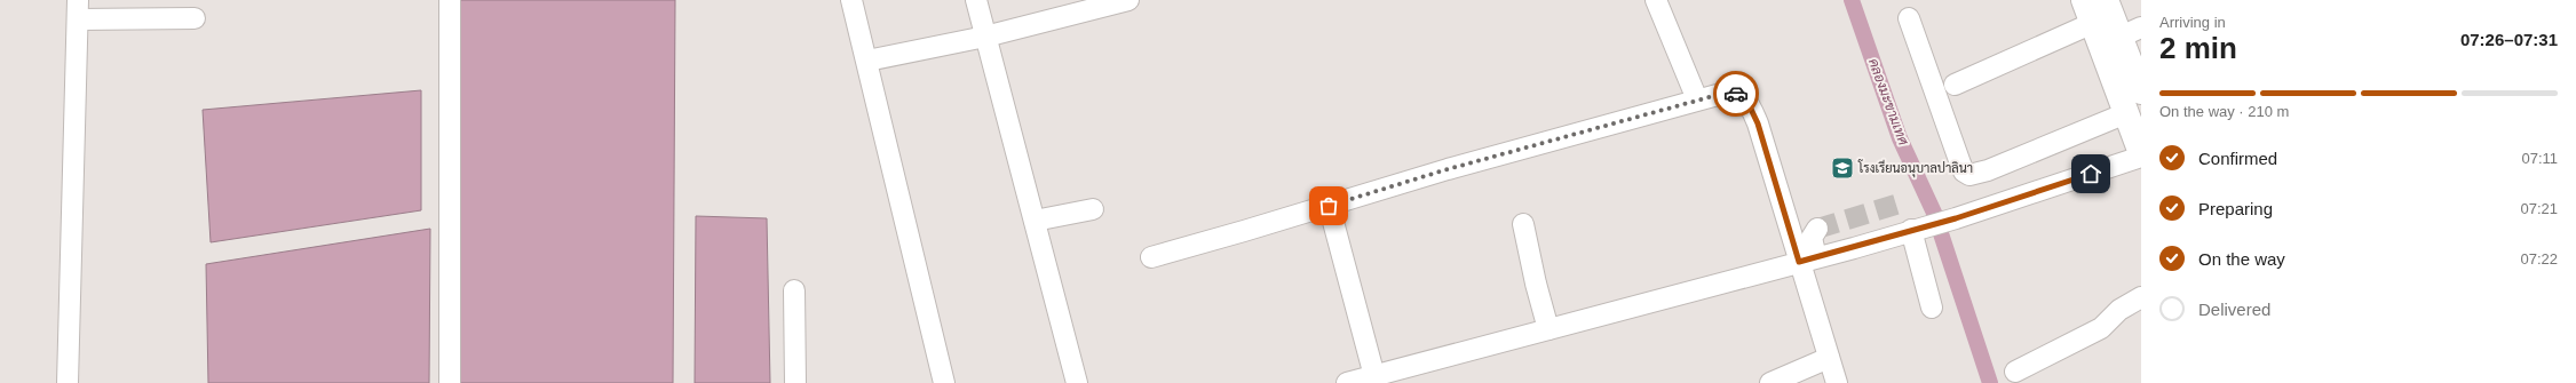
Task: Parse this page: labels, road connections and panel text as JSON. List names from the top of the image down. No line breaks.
{"water":["คลองมะขามเทศ"],"places":{"school or university":["โรงเรียนอนุบาลปาลินา"]},"page":{"heading":["2 min","Arriving in","07:26–07:31"],"bar":"On the way · 210 m","list":[["Confirmed","07:11"],["Preparing","07:21"],["On the way","07:22"],"Delivered"]}}
